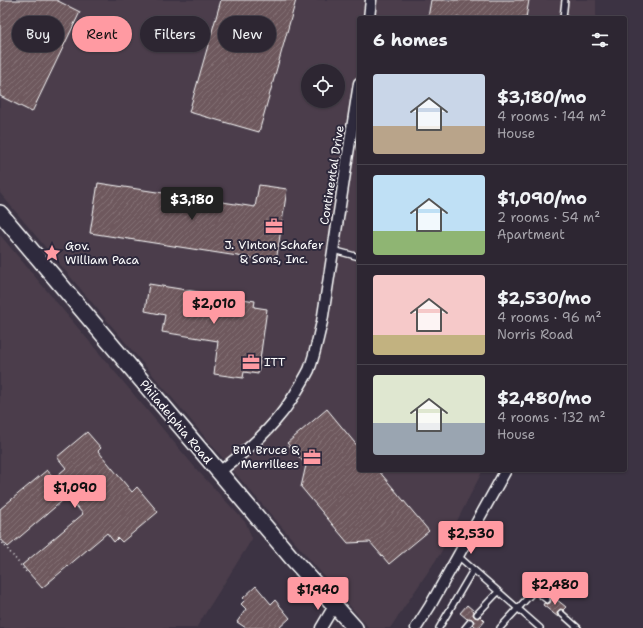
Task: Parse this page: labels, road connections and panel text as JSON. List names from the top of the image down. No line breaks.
{"streets":{"main road":["Philadelphia Road"],"street":["Continental Drive"]},"crossings":[["Continental Drive","Philadelphia Road"]],"places":{"office":["J. Vinton Schafer & Sons, Inc.","ITT","BM Bruce & Merrillees"],"place":["Gov. William Paca"]},"page":{"chip":["Buy","Rent","Filters","New"],"heading":"6 homes","list":[{"name":"$3,180/mo","note":"4 rooms · 144 m² · House"},{"name":"$1,090/mo","note":"2 rooms · 54 m² · Apartment"},{"name":"$2,530/mo","note":"4 rooms · 96 m² · Norris Road"},{"name":"$2,480/mo","note":"4 rooms · 132 m² · House"}],"price":["$3,180","$2,010","$1,090","$2,530","$2,480","$1,940"]}}
